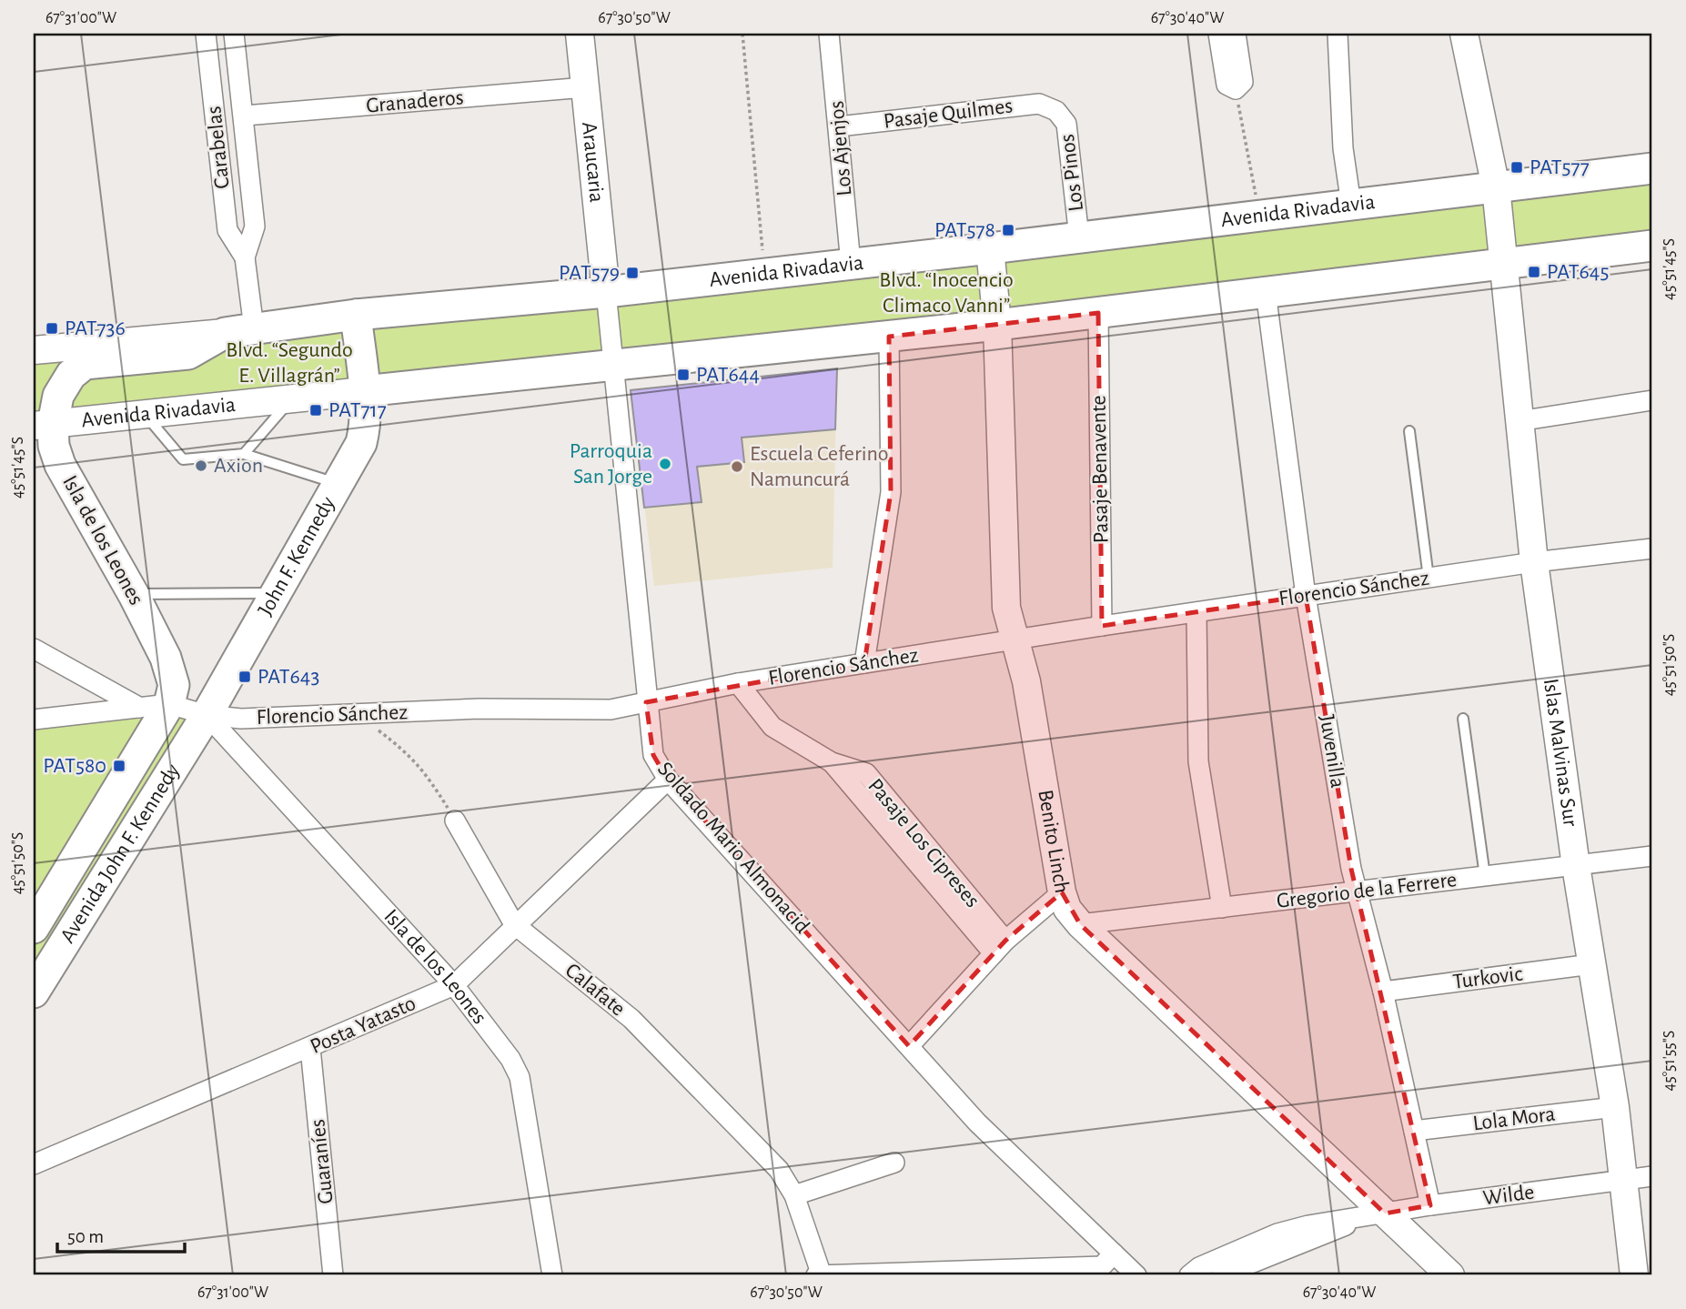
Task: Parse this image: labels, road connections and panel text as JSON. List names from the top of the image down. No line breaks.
{"streets":{"main road":["Avenida Rivadavia","Isla de los Leones","John F. Kennedy","Avenida John F. Kennedy"],"street":["Granaderos","Pasaje Quilmes","Carabelas","Los Ajenjos","Araucaria","Los Pinos","Pasaje Benavente","Florencio Sánchez","Juvenilla","Islas Malvinas Sur","Benito Linch","Pasaje Los Cipreses","Soldado Mario Almonacid","Gregorio de la Ferrere","Turkovic","Calafate","Posta Yatasto","Lola Mora","Guaraníes","Wilde"]},"crossings":[["Granaderos","Carabelas"],["Granaderos","Araucaria"],["Pasaje Quilmes","Los Ajenjos"],["Pasaje Quilmes","Los Pinos"],["Carabelas","Avenida Rivadavia"],["Carabelas","Isla de los Leones"],["Los Ajenjos","Avenida Rivadavia"],["Araucaria","Avenida Rivadavia"],["Araucaria","Soldado Mario Almonacid"],["Los Pinos","Avenida Rivadavia"],["Avenida Rivadavia","Pasaje Benavente"],["Avenida Rivadavia","Isla de los Leones"],["Avenida Rivadavia","John F. Kennedy"],["Avenida Rivadavia","Juvenilla"],["Avenida Rivadavia","Islas Malvinas Sur"],["Avenida Rivadavia","Benito Linch"],["Avenida Rivadavia","Soldado Mario Almonacid"],["Pasaje Benavente","Florencio Sánchez"],["Isla de los Leones","John F. Kennedy"],["Isla de los Leones","Florencio Sánchez"],["Isla de los Leones","Avenida John F. Kennedy"],["Isla de los Leones","Posta Yatasto"],["John F. Kennedy","Florencio Sánchez"],["John F. Kennedy","Avenida John F. Kennedy"],["Florencio Sánchez","Juvenilla"],["Florencio Sánchez","Islas Malvinas Sur"],["Florencio Sánchez","Benito Linch"],["Florencio Sánchez","Pasaje Los Cipreses"],["Florencio Sánchez","Soldado Mario Almonacid"],["Florencio Sánchez","Avenida John F. Kennedy"],["Juvenilla","Gregorio de la Ferrere"],["Juvenilla","Turkovic"],["Juvenilla","Lola Mora"],["Juvenilla","Wilde"],["Islas Malvinas Sur","Gregorio de la Ferrere"],["Islas Malvinas Sur","Turkovic"],["Islas Malvinas Sur","Lola Mora"],["Islas Malvinas Sur","Wilde"],["Benito Linch","Gregorio de la Ferrere"],["Benito Linch","Wilde"],["Soldado Mario Almonacid","Posta Yatasto"],["Calafate","Posta Yatasto"],["Posta Yatasto","Guaraníes"]],"parks":["Blvd. “Inocencio Climaco Vanni”","Blvd. “Segundo E. Villagrán”"],"places":{"transit":["PAT577","PAT578","PAT645","PAT579","PAT736","PAT644","PAT717","PAT643","PAT580"],"other":["Parroquia San Jorge","Axion","Escuela Ceferino Namuncurá"]},"scale_bar":"50 m","coordinates":["67°31'00\"W","67°30'50\"W","67°30'40\"W","45°51'45\"S","45°51'50\"S","45°51'55\"S"]}
